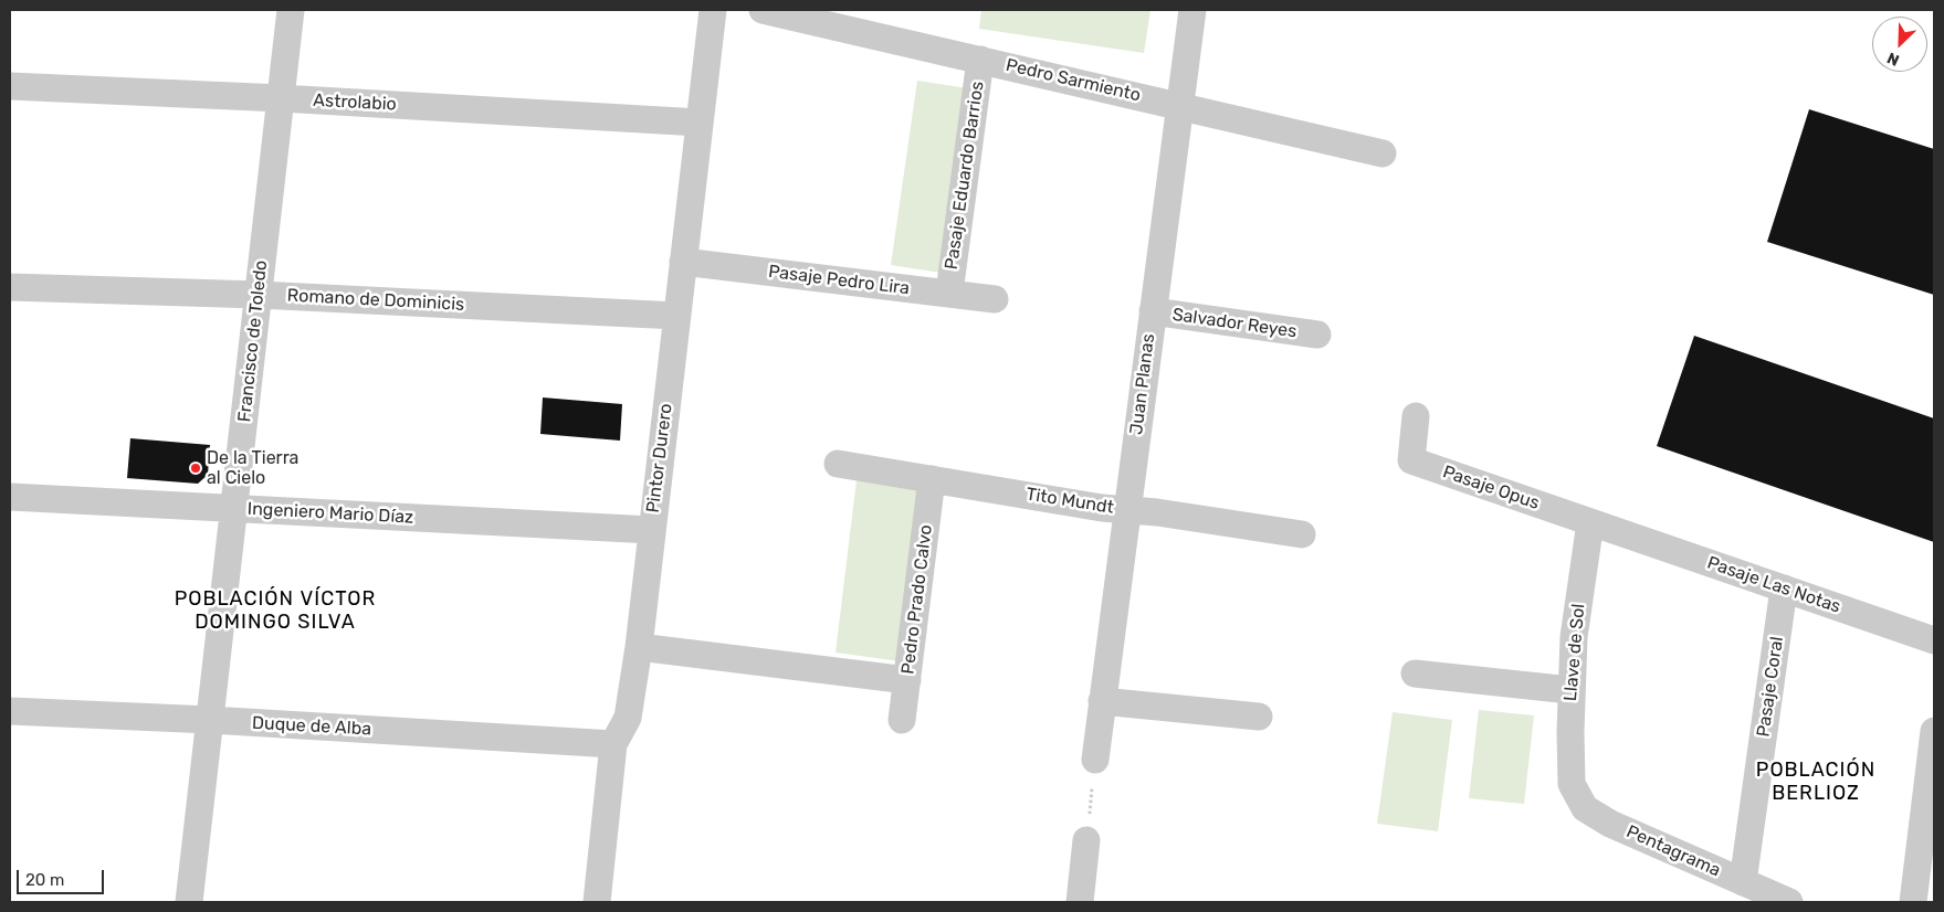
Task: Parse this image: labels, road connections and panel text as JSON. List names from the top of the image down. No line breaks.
{"streets":{"street":["Pedro Sarmiento","Astrolabio","Pasaje Eduardo Barrios","Pasaje Pedro Lira","Romano de Dominicis","Salvador Reyes","Francisco de Toledo","Juan Planas","Pintor Durero","Pasaje Opus","Tito Mundt","Ingeniero Mario Díaz","Pasaje Las Notas","Pedro Prado Calvo","Llave de Sol","Pasaje Coral","Duque de Alba","Pentagrama"]},"crossings":[["Pedro Sarmiento","Pasaje Eduardo Barrios"],["Pedro Sarmiento","Juan Planas"],["Astrolabio","Francisco de Toledo"],["Astrolabio","Pintor Durero"],["Pasaje Eduardo Barrios","Pasaje Pedro Lira"],["Pasaje Pedro Lira","Pintor Durero"],["Romano de Dominicis","Francisco de Toledo"],["Romano de Dominicis","Pintor Durero"],["Salvador Reyes","Juan Planas"],["Francisco de Toledo","Ingeniero Mario Díaz"],["Francisco de Toledo","Duque de Alba"],["Juan Planas","Tito Mundt"],["Pintor Durero","Ingeniero Mario Díaz"],["Pintor Durero","Duque de Alba"],["Pasaje Opus","Pasaje Las Notas"],["Pasaje Opus","Llave de Sol"],["Tito Mundt","Pedro Prado Calvo"],["Pasaje Las Notas","Llave de Sol"],["Pasaje Las Notas","Pasaje Coral"],["Llave de Sol","Pentagrama"],["Pasaje Coral","Pentagrama"]],"districts":["POBLACIÓN VÍCTOR DOMINGO SILVA","POBLACIÓN BERLIOZ"],"places":["De la Tierra al Cielo"],"scale_bar":"20 m","north":"bottom left"}
